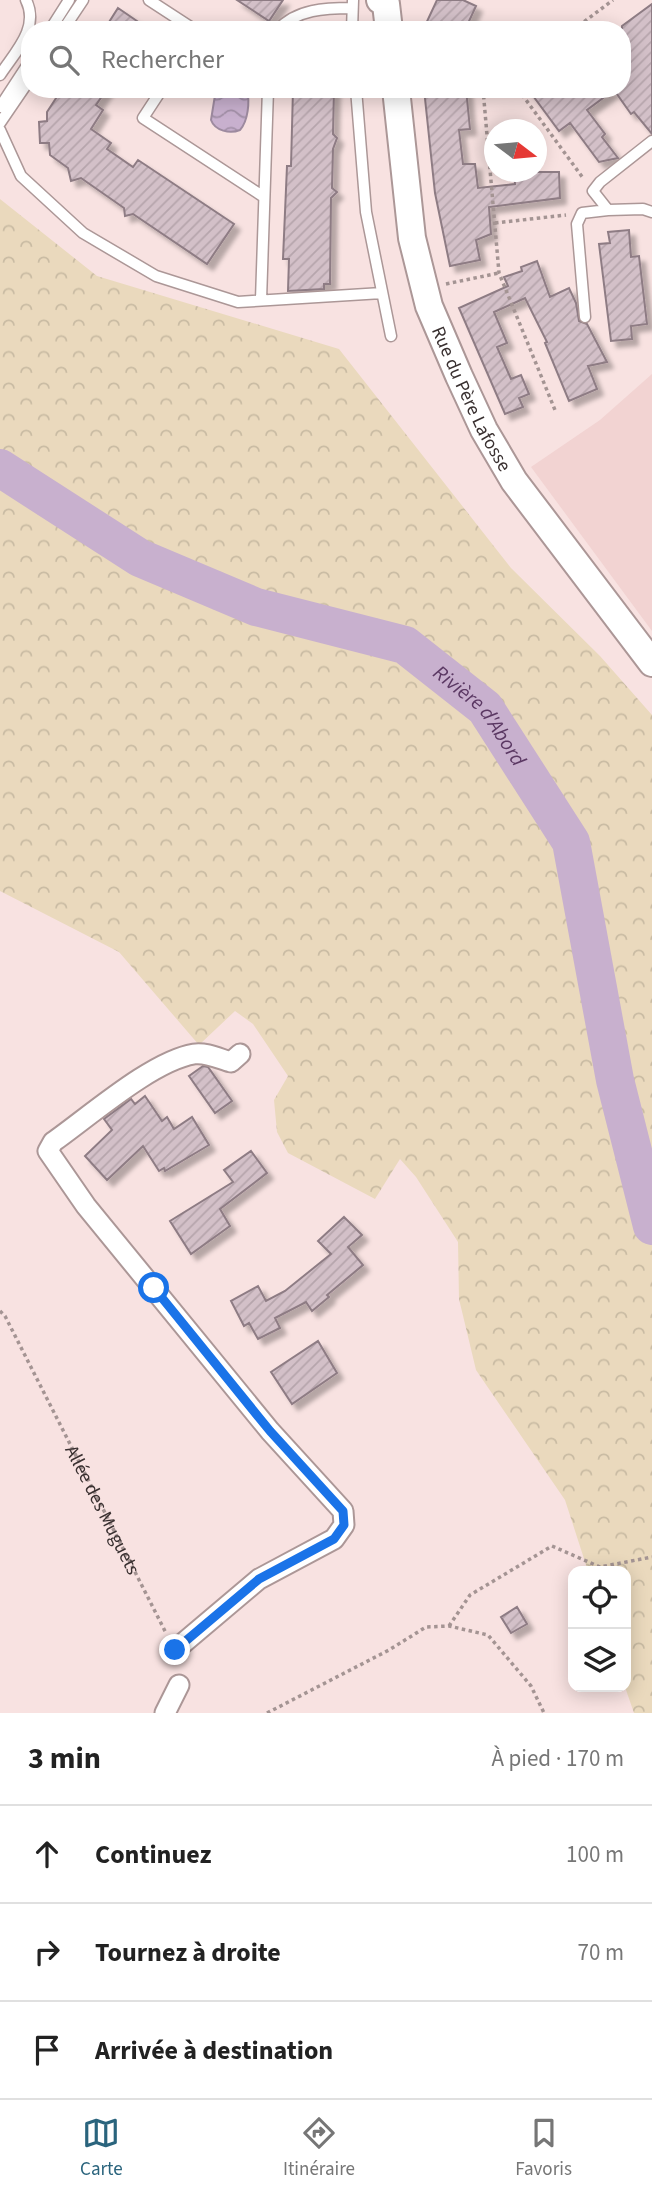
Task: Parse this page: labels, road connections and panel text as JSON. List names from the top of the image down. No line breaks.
{"streets":{"street":["Rue du Père Lafosse"],"path":["Allée des Muguets"]},"water":["Rivière d'Abord"],"north":"right","page":{"search":"Rechercher","heading":["3 min","À pied · 170 m"],"list":[["Continuez","100 m"],["Tournez à droite","70 m"],"Arrivée à destination"],"nav":["Carte","Itinéraire","Favoris"]}}
